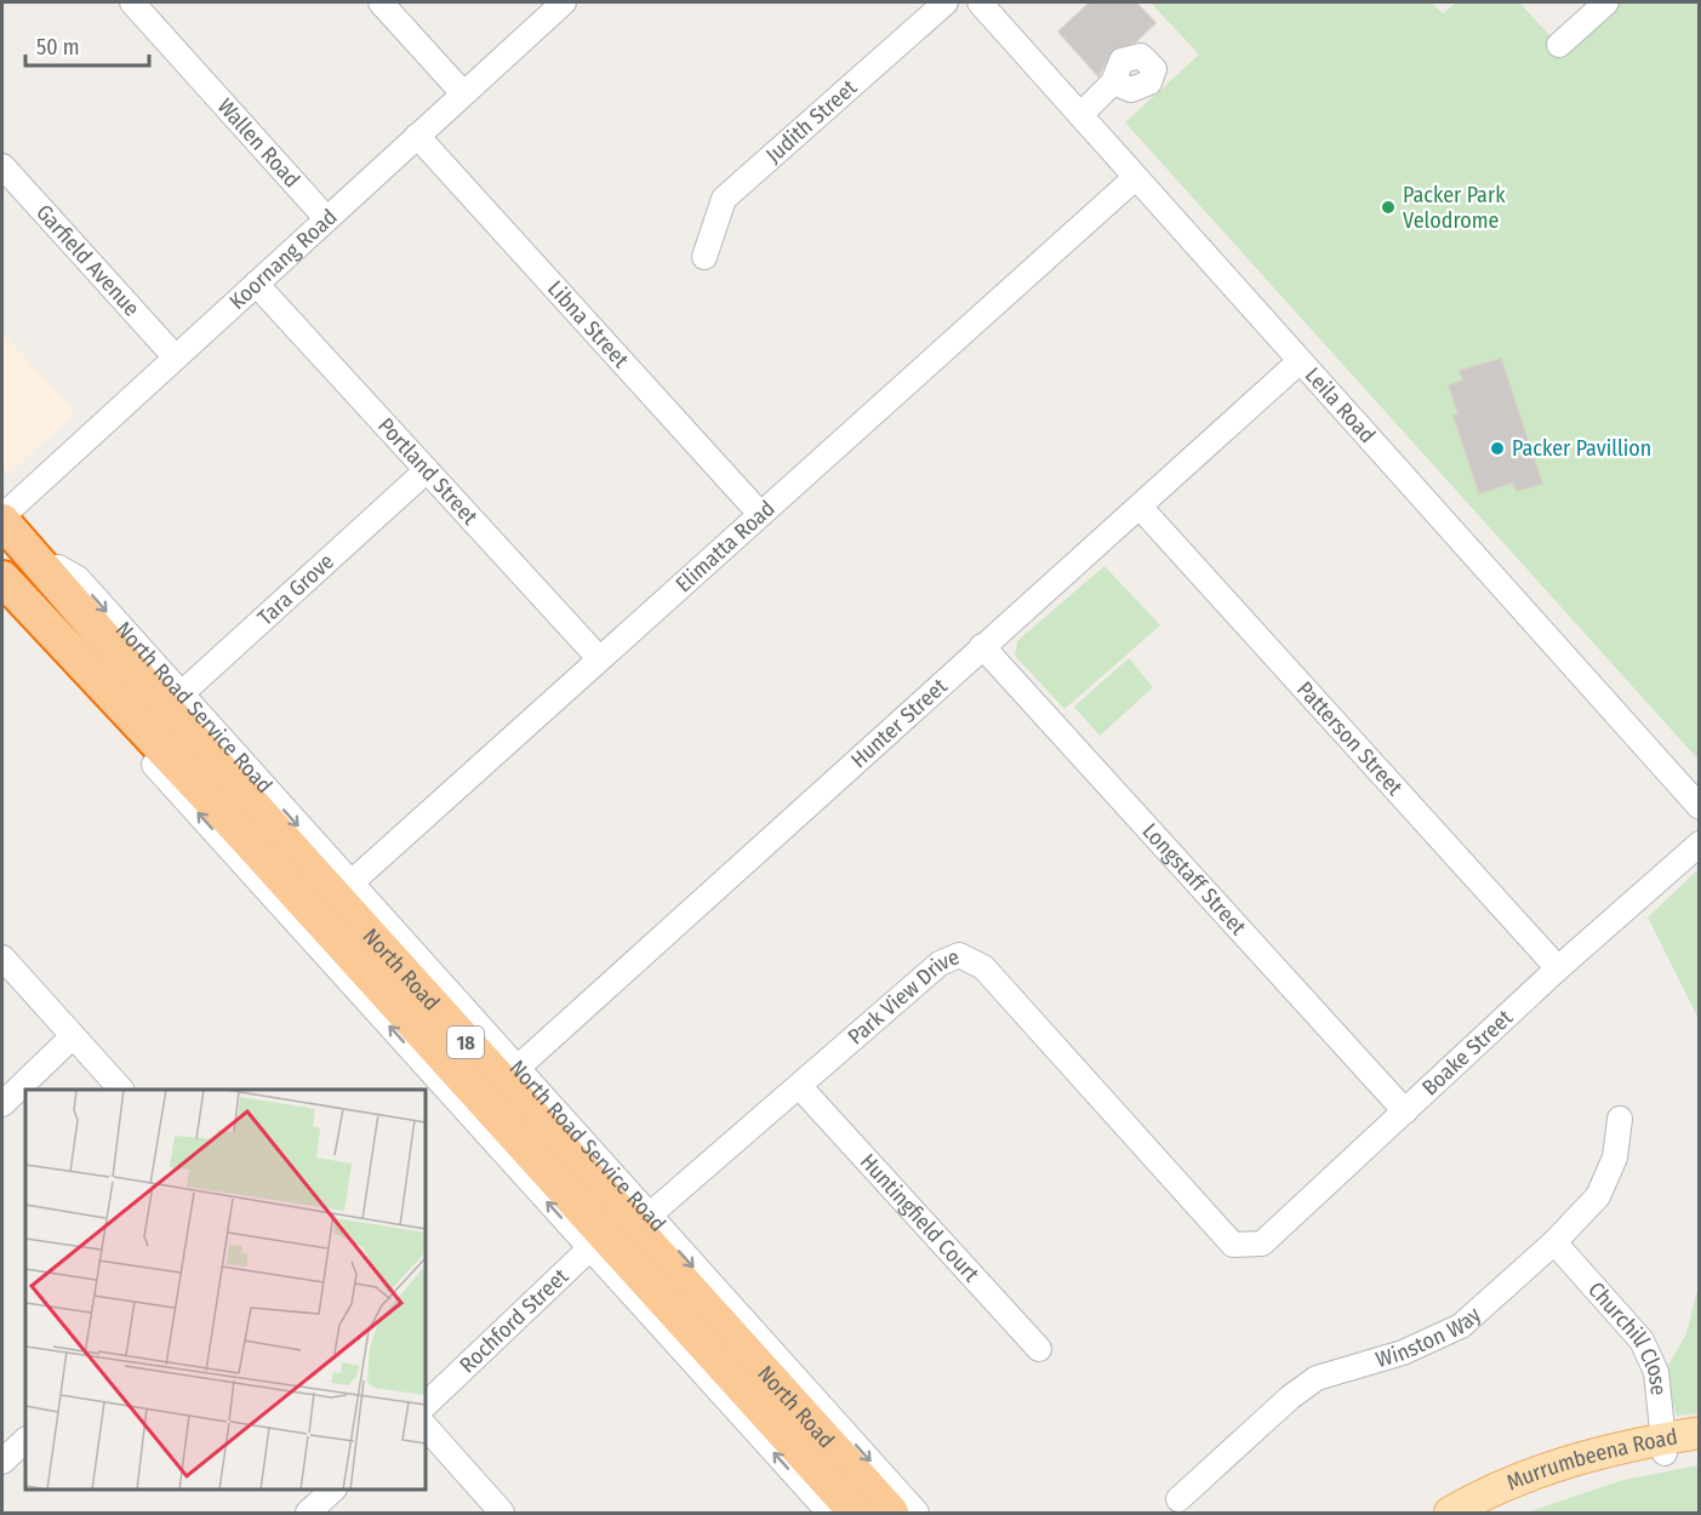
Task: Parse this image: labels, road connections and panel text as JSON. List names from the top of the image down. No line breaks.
{"streets":{"highway":["North Road","18"],"main road":["Murrumbeena Road"],"street":["Judith Street","Wallen Road","Koornang Road","Garfield Avenue","Libna Street","Leila Road","Portland Street","Elimatta Road","Tara Grove","North Road Service Road","Hunter Street","Patterson Street","Longstaff Street","Park View Drive","Boake Street","Huntingfield Court","Rochford Street","Winston Way","Churchill Close"]},"crossings":[["Wallen Road","Koornang Road"],["Koornang Road","Garfield Avenue"],["Koornang Road","Libna Street"],["Koornang Road","Portland Street"],["Koornang Road","North Road"],["Libna Street","Elimatta Road"],["Leila Road","Elimatta Road"],["Leila Road","Hunter Street"],["Portland Street","Elimatta Road"],["Portland Street","Tara Grove"],["Elimatta Road","North Road"],["Tara Grove","North Road"],["North Road Service Road","North Road"],["North Road Service Road","Park View Drive"],["North Road Service Road","Rochford Street"],["Hunter Street","Patterson Street"],["Hunter Street","Longstaff Street"],["Hunter Street","North Road"],["Patterson Street","Boake Street"],["Longstaff Street","Boake Street"],["North Road","Park View Drive"],["North Road","Rochford Street"],["Park View Drive","Boake Street"],["Park View Drive","Huntingfield Court"],["Park View Drive","Rochford Street"],["Winston Way","Churchill Close"],["Churchill Close","Murrumbeena Road"]],"places":["Packer Park Velodrome","Packer Pavillion"],"scale_bar":"50 m"}
